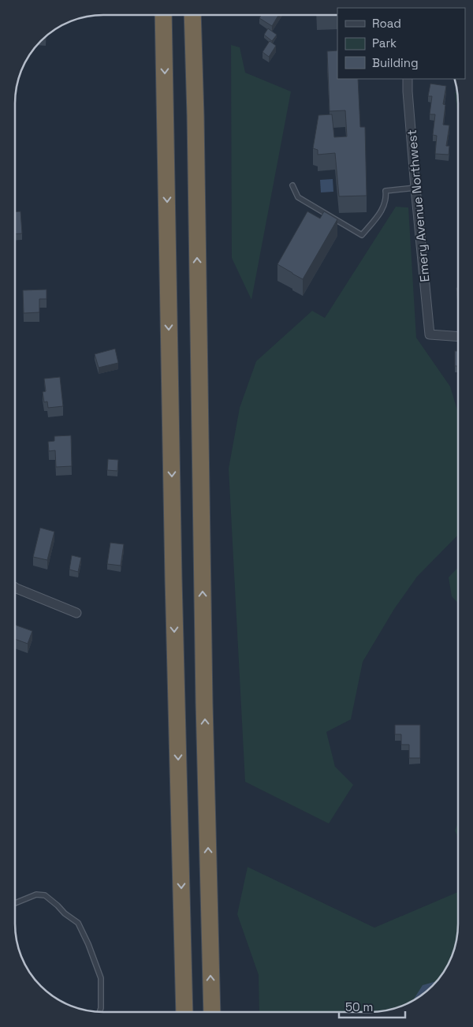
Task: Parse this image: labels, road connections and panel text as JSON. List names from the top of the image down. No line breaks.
{"streets":{"street":["Emery Avenue Northwest"]},"legend":["Road","Park","Building"],"scale_bar":"50 m"}
